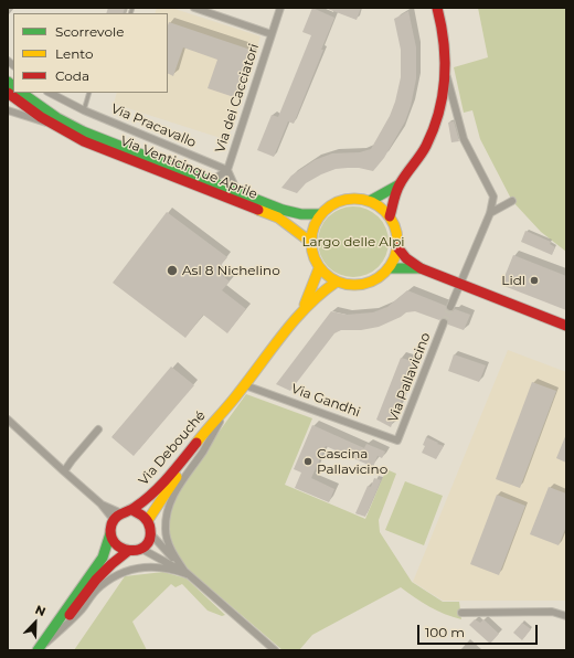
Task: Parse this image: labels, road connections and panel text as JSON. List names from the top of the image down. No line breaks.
{"streets":{"main road":["Via Venticinque Aprile","Via Debouché"],"street":["Via dei Cacciatori","Via Pracavallo","Via Pallavicino","Via Gandhi"]},"crossings":[["Via dei Cacciatori","Via Pracavallo"],["Via dei Cacciatori","Via Venticinque Aprile"],["Via Pracavallo","Via Venticinque Aprile"],["Via Venticinque Aprile","Via Debouché"],["Via Pallavicino","Via Gandhi"],["Via Gandhi","Via Debouché"]],"parks":["Largo delle Alpi"],"places":["Asl 8 Nichelino","Lidl","Cascina Pallavicino"],"legend":["Scorrevole","Lento","Coda"],"scale_bar":"100 m","north":"top right"}
